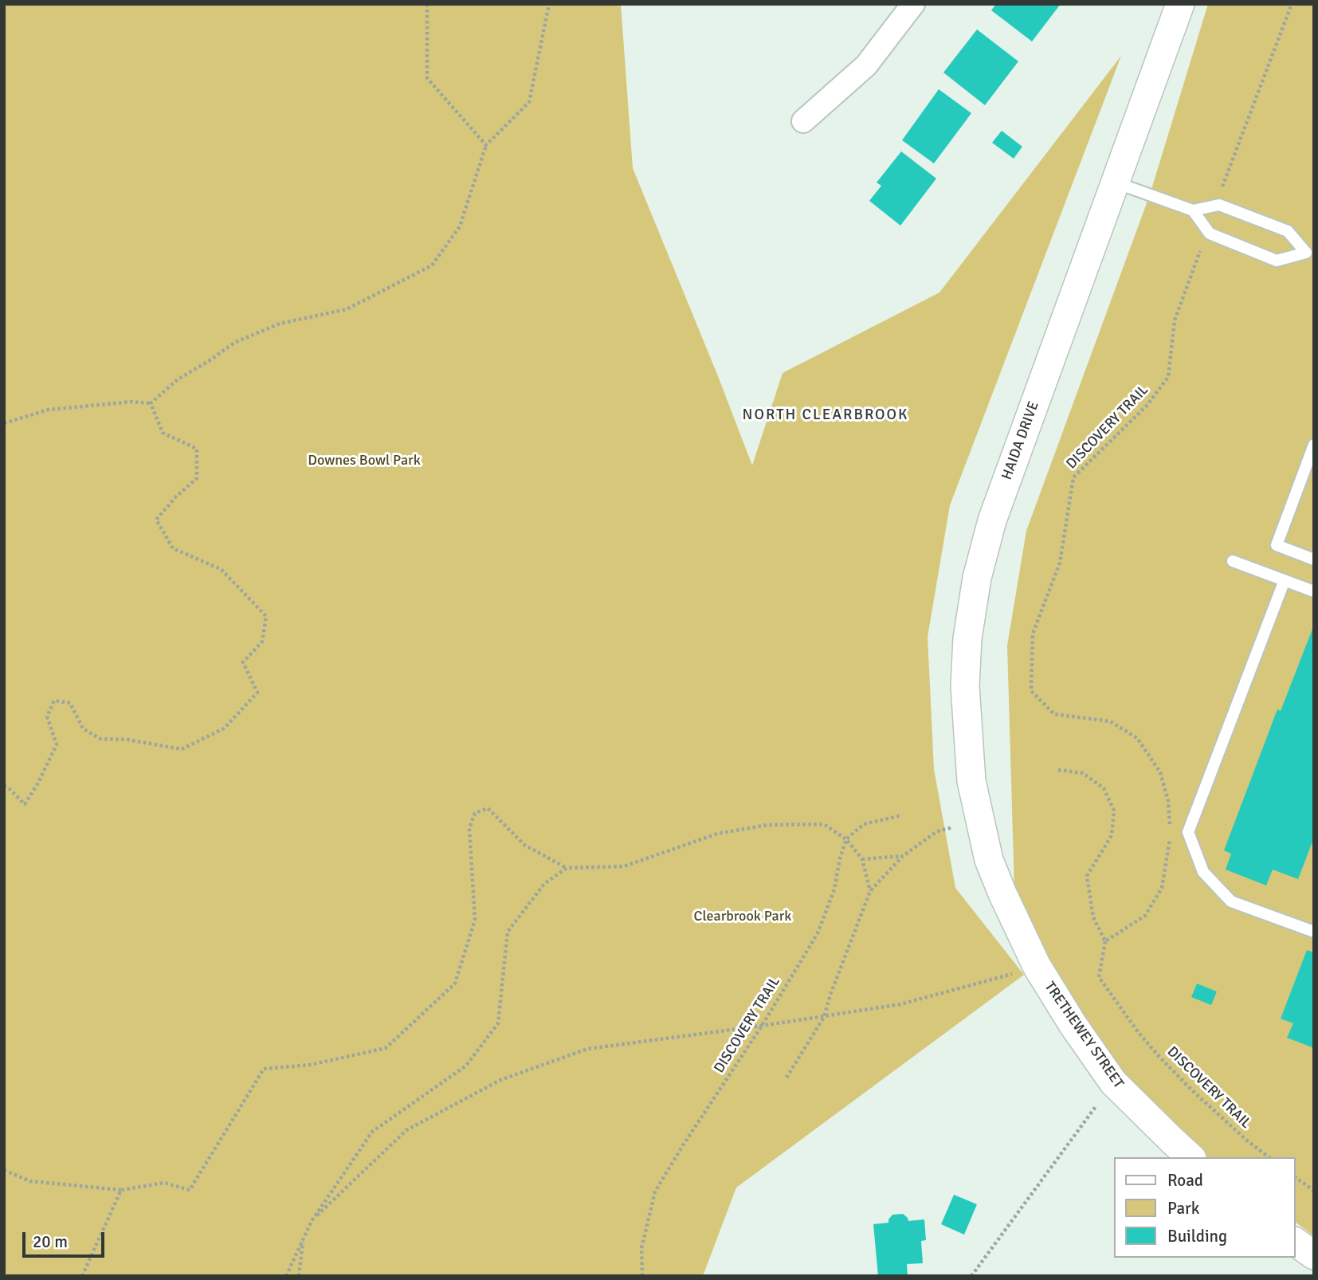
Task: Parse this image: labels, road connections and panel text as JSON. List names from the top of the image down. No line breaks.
{"streets":{"street":["HAIDA DRIVE","TRETHEWEY STREET"],"path":["DISCOVERY TRAIL"]},"crossings":[["HAIDA DRIVE","TRETHEWEY STREET"]],"districts":["NORTH CLEARBROOK"],"parks":["Downes Bowl Park","Clearbrook Park"],"legend":["Road","Park","Building"],"scale_bar":"20 m"}
